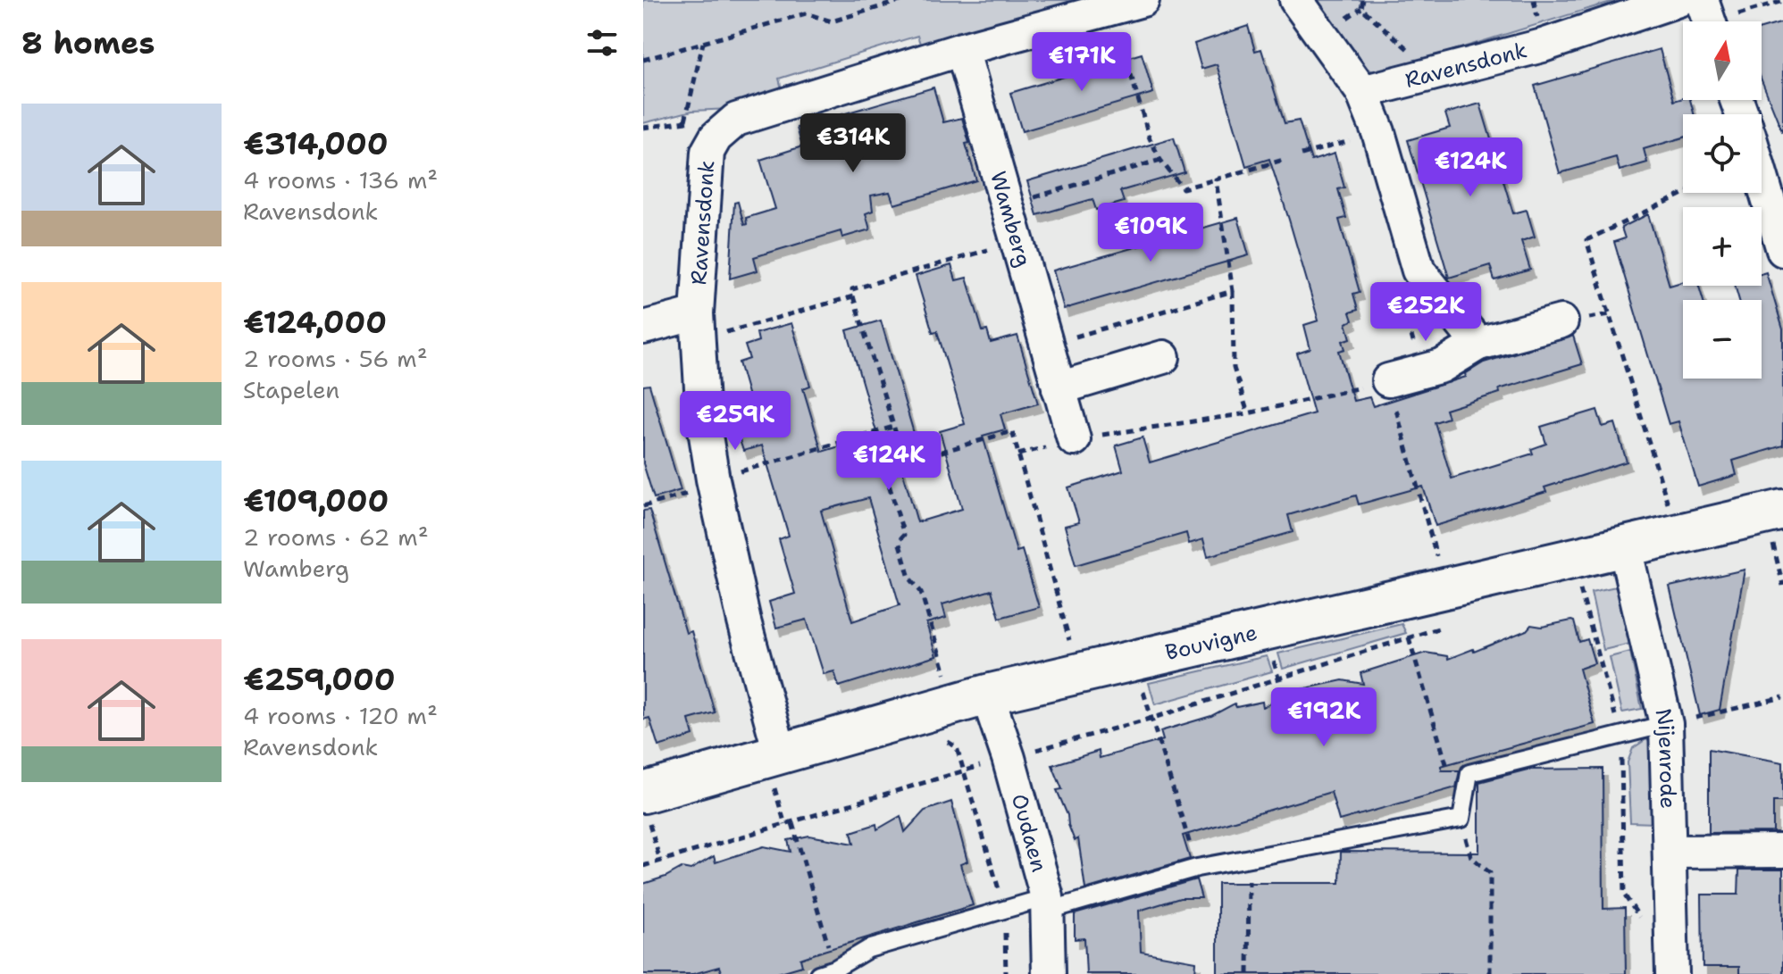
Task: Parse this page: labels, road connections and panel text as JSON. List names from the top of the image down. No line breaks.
{"streets":{"street":["Ravensdonk","Wamberg","Bouvigne","Nijenrode","Oudaen"]},"crossings":[["Ravensdonk","Wamberg"],["Ravensdonk","Bouvigne"],["Bouvigne","Nijenrode"],["Bouvigne","Oudaen"]],"north":"top","page":{"heading":"8 homes","map_buttons":["+","−"],"price":["€171K","€314K","€124K","€109K","€252K","€259K","€124K","€192K"],"list":[{"name":"€314,000","note":"4 rooms · 136 m² · Ravensdonk"},{"name":"€124,000","note":"2 rooms · 56 m² · Stapelen"},{"name":"€109,000","note":"2 rooms · 62 m² · Wamberg"},{"name":"€259,000","note":"4 rooms · 120 m² · Ravensdonk"}]}}
